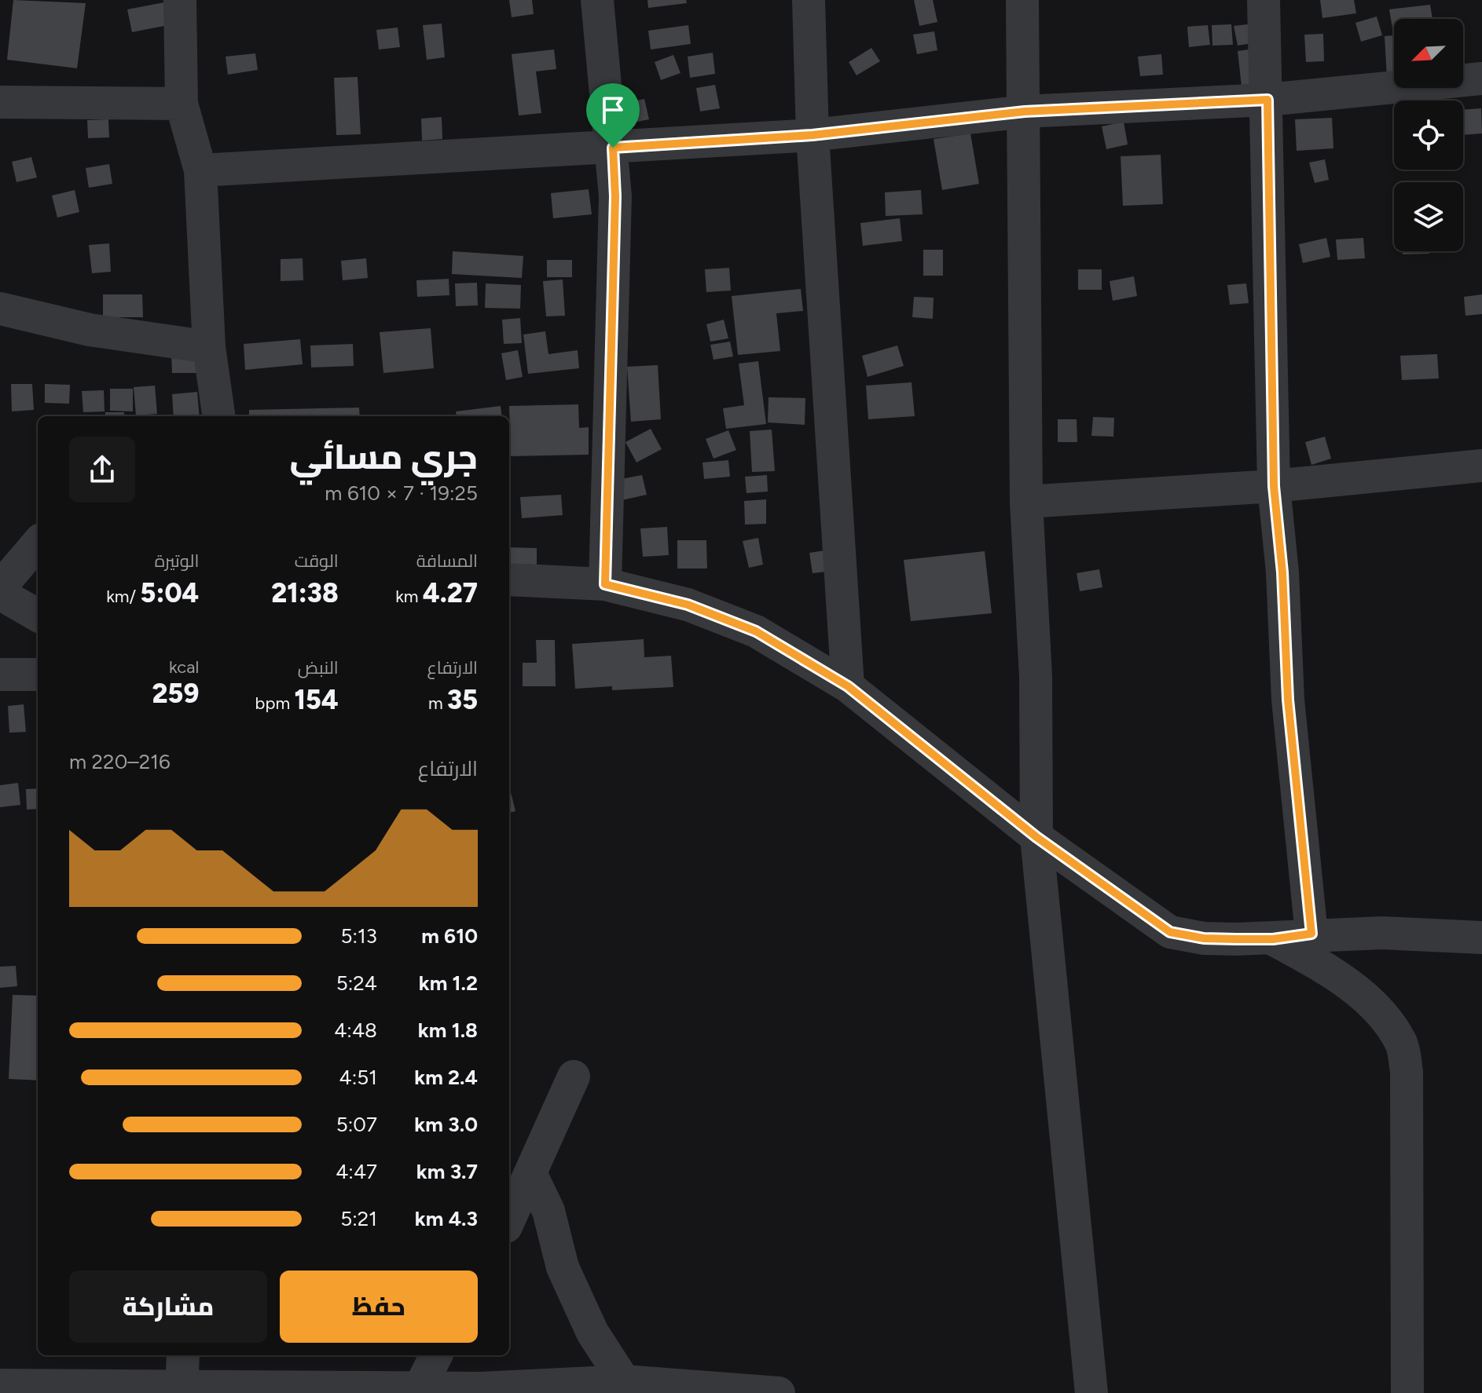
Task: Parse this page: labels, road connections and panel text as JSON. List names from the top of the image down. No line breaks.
{"north":"bottom left","page":{"heading":["جري مسائي","19:25 · 7 × 610 m"],"stats":[["المسافة","4.27 km"],["الوقت","21:38"],["الوتيرة","5:04 /km"],["الارتفاع","35 m"],["النبض","154 bpm"],["kcal","259"]],"chart":["الارتفاع","216–220 m"],"list":[{"name":"610 m","note":"5:13"},{"name":"1.2 km","note":"5:24"},{"name":"1.8 km","note":"4:48"},{"name":"2.4 km","note":"4:51"},{"name":"3.0 km","note":"5:07"},{"name":"3.7 km","note":"4:47"},{"name":"4.3 km","note":"5:21"}],"buttons":["حفظ","مشاركة"]}}
